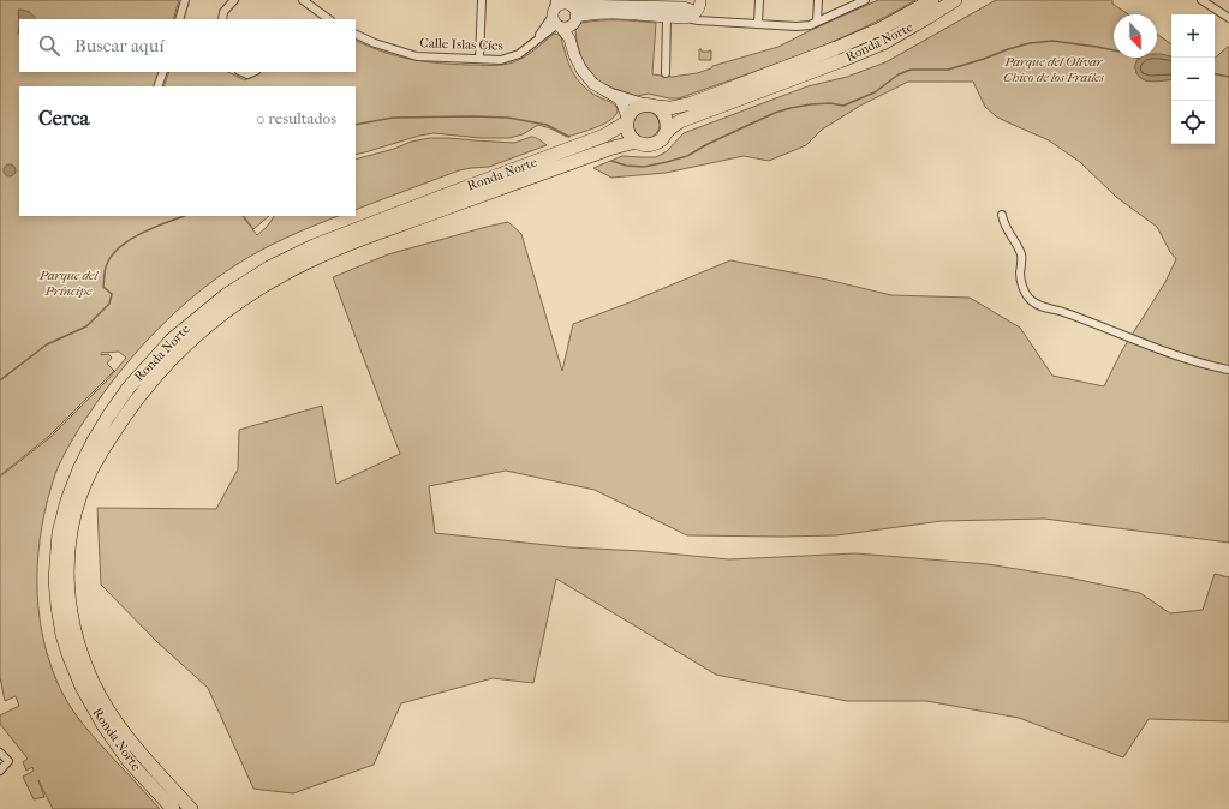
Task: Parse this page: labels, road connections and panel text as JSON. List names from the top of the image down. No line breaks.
{"streets":{"highway":["Ronda Norte"],"street":["Calle Islas Cíes"]},"parks":["Parque del Olivar Chico de los Frailes","Parque del Príncipe"],"north":"bottom","page":{"map_buttons":["+","−"],"search":"Buscar aquí","heading":["Cerca","0 resultados"]}}
